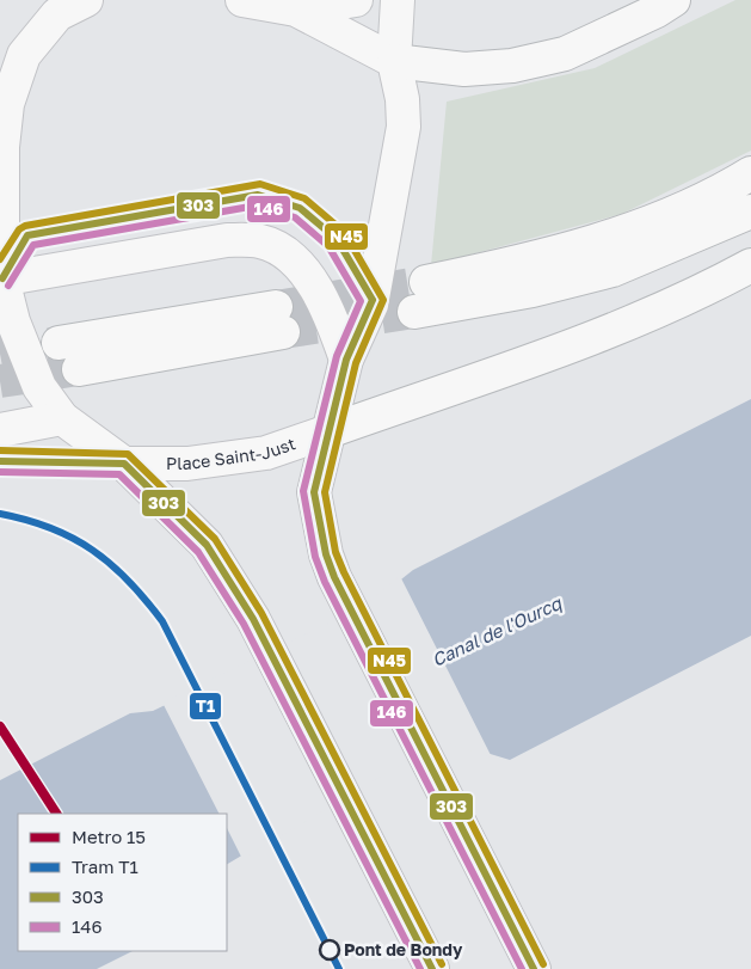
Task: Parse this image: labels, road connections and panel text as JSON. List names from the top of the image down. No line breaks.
{"streets":{"main road":["Place Saint-Just"]},"water":["Canal de l'Ourcq"],"places":["Pont de Bondy"],"lines":["transit line N45","transit line 303","transit line 146","tram line T1","metro line 15"],"legend":["Metro 15","Tram T1","303","146"]}
